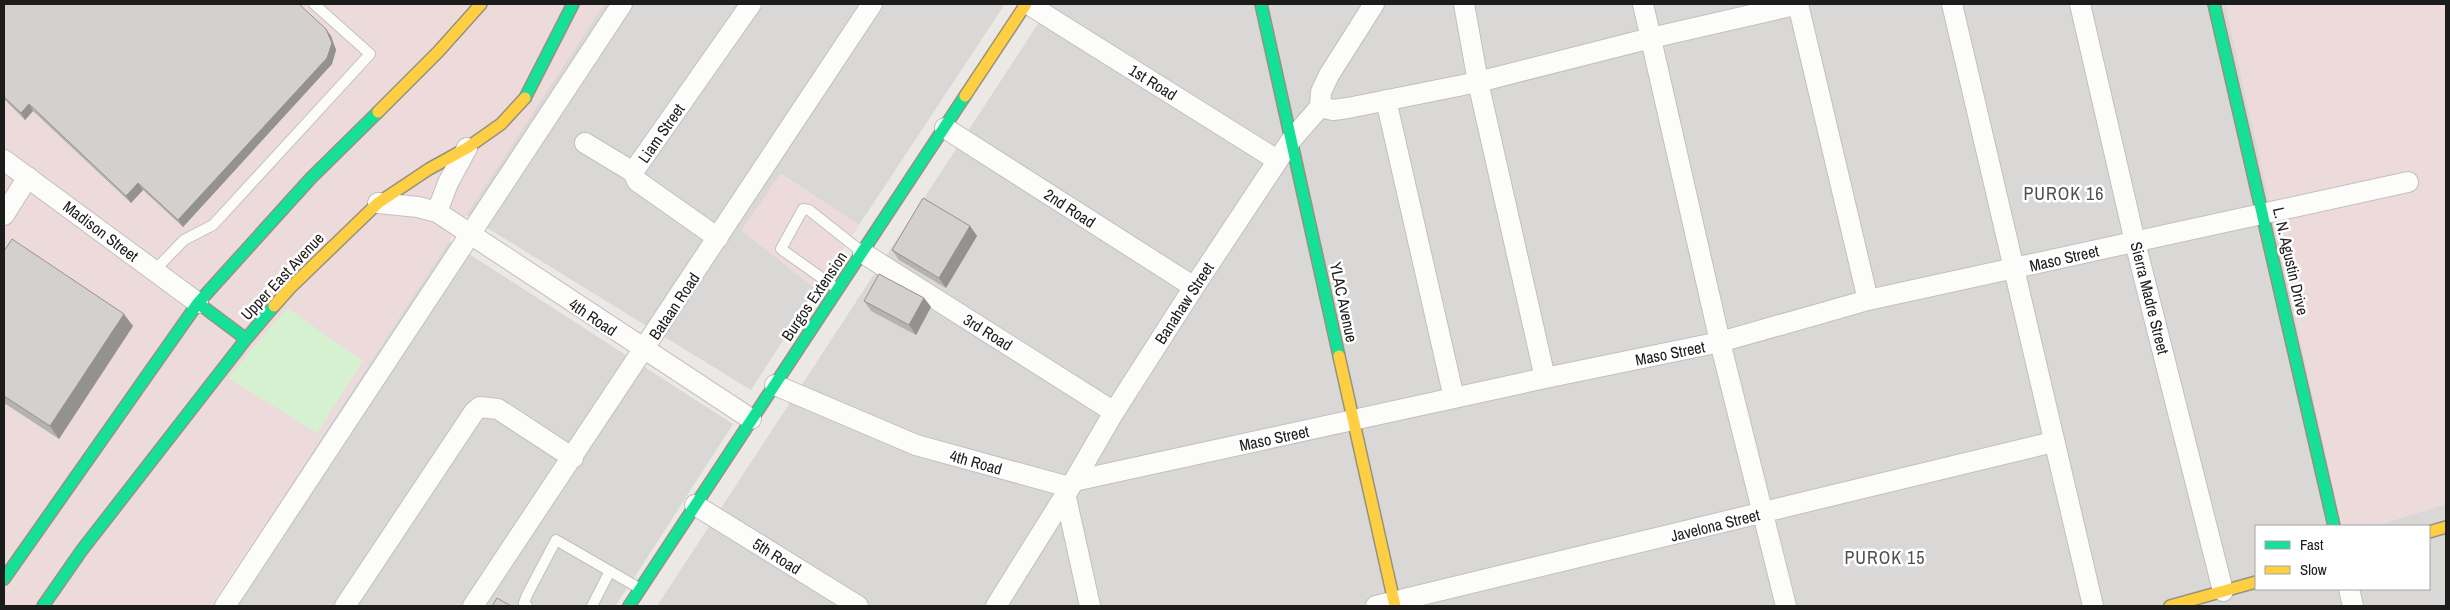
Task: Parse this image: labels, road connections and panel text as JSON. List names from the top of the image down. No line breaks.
{"streets":{"street":["1st Road","Liam Street","2nd Road","Madison Street","Maso Street","L. N. Agustin Drive","Upper East Avenue","Burgos Extension","Sierra Madre Street","YLAC Avenue","Banahaw Street","Bataan Road","4th Road","3rd Road","Javelona Street","5th Road"]},"crossings":[["1st Road","Burgos Extension"],["1st Road","Banahaw Street"],["Liam Street","Bataan Road"],["2nd Road","Burgos Extension"],["2nd Road","Banahaw Street"],["Maso Street","L. N. Agustin Drive"],["Maso Street","Sierra Madre Street"],["Maso Street","YLAC Avenue"],["Maso Street","Banahaw Street"],["Maso Street","4th Road"],["Upper East Avenue","4th Road"],["Burgos Extension","4th Road"],["Burgos Extension","3rd Road"],["Burgos Extension","5th Road"],["YLAC Avenue","Banahaw Street"],["YLAC Avenue","Javelona Street"],["Banahaw Street","4th Road"],["Banahaw Street","3rd Road"],["Bataan Road","4th Road"]],"districts":["PUROK 16","PUROK 15"],"legend":["Fast","Slow"]}
